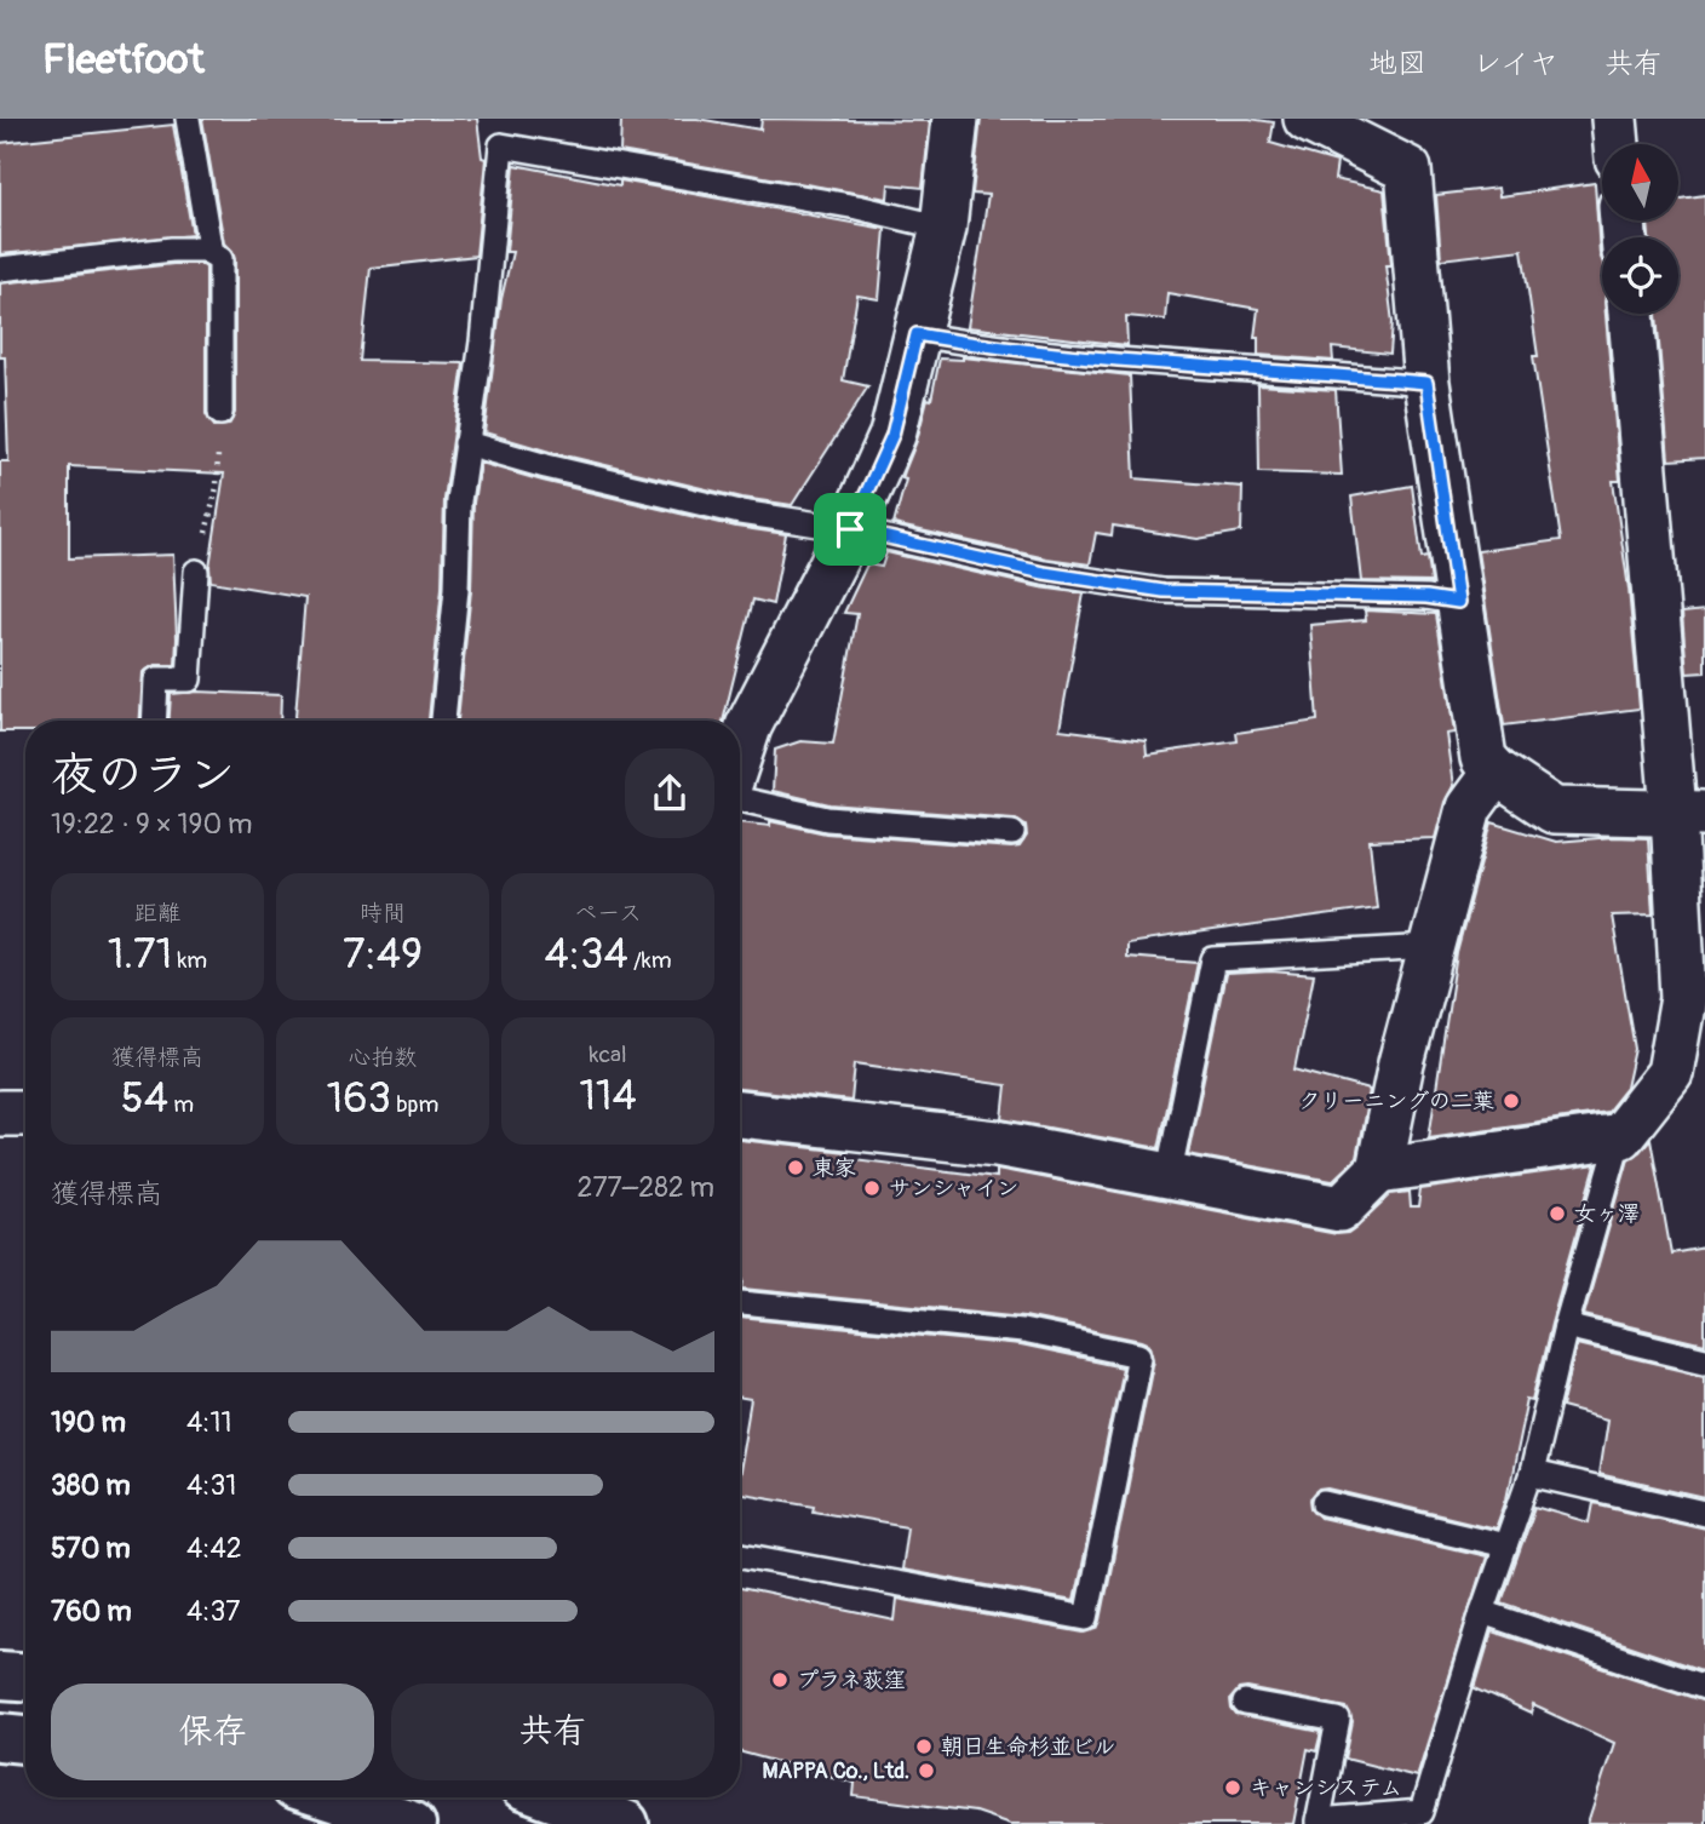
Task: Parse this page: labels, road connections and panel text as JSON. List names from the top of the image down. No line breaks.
{"places":["クリーニングの二葉","東家","サンシャイン","女ヶ澤","プラネ荻窪","朝日生命杉並ビル","MAPPA Co., Ltd.","キャンシステム"],"north":"top","page":{"header":"Fleetfoot","nav":["地図","レイヤ","共有"],"heading":["夜のラン","19:22 · 9 × 190 m"],"stats":[["距離","1.71 km"],["時間","7:49"],["ペース","4:34 /km"],["獲得標高","54 m"],["心拍数","163 bpm"],["kcal","114"]],"chart":["獲得標高","277–282 m"],"list":[{"name":"190 m","note":"4:11"},{"name":"380 m","note":"4:31"},{"name":"570 m","note":"4:42"},{"name":"760 m","note":"4:37"}],"buttons":["保存","共有"]}}
